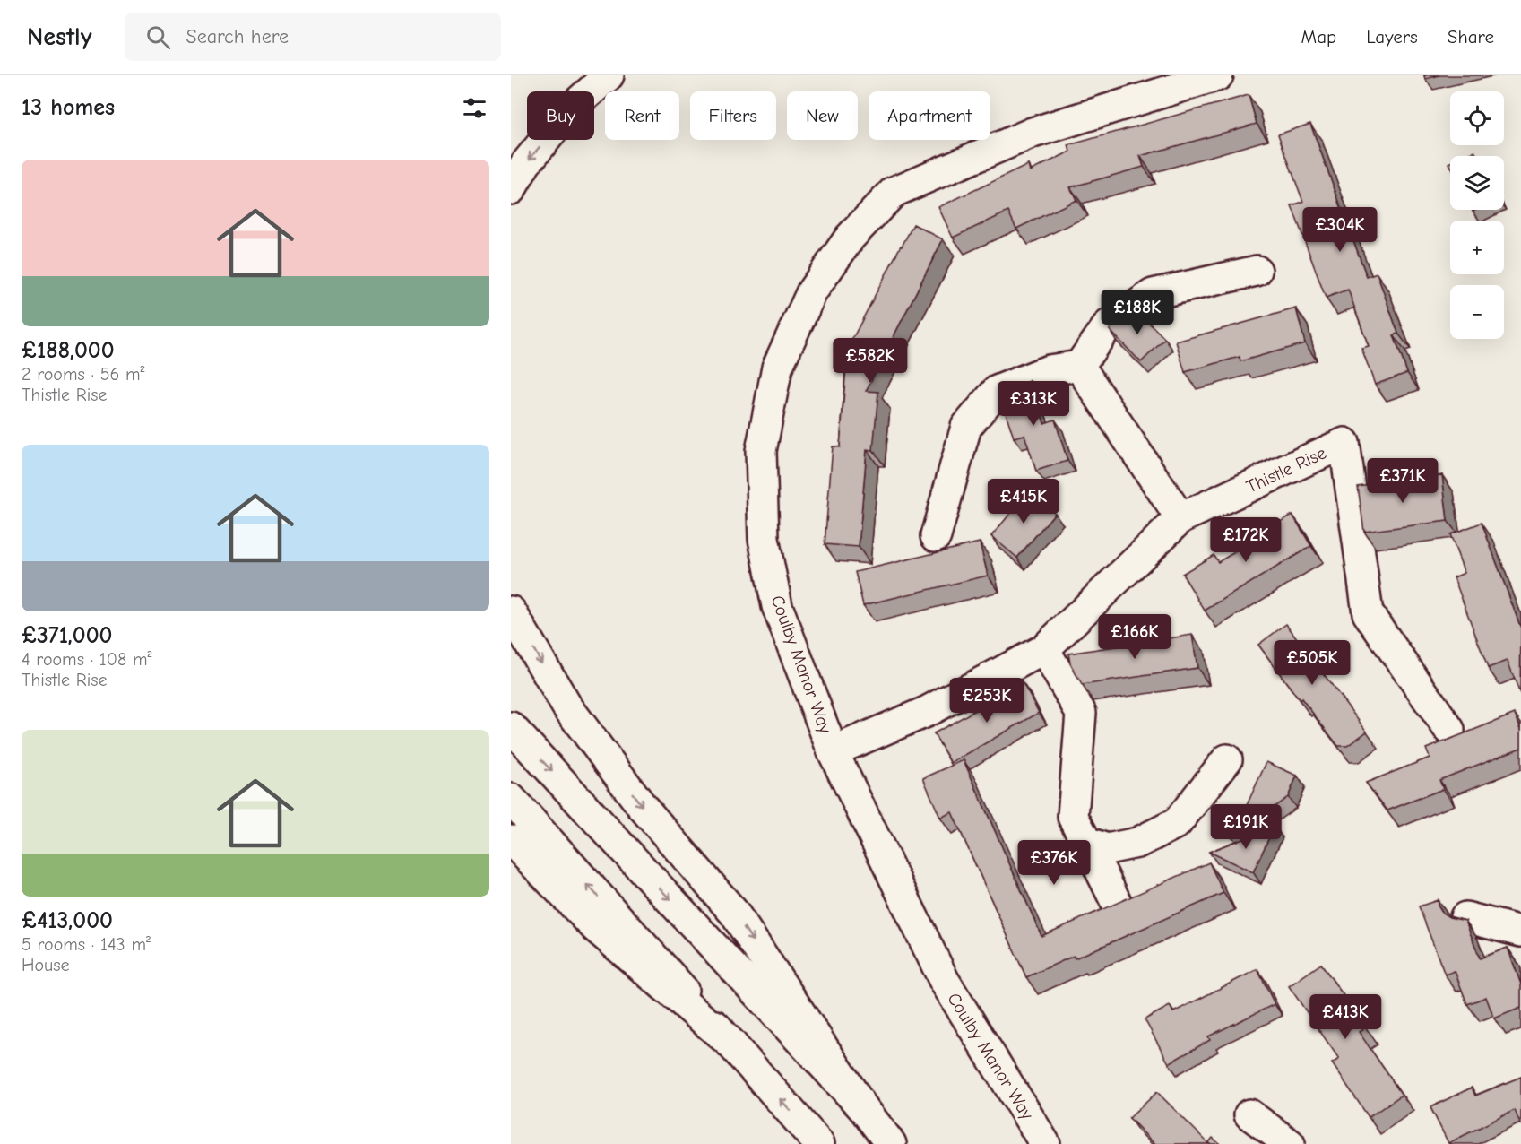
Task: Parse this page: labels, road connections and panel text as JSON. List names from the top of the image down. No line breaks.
{"streets":{"main road":["Thistle Rise","Coulby Manor Way"]},"crossings":[["Thistle Rise","Coulby Manor Way"]],"page":{"header":"Nestly","search":"Search here","nav":["Map","Layers","Share"],"heading":"13 homes","map_buttons":["+","−"],"chip":["Buy","Rent","Filters","New","Apartment"],"list":[{"name":"£188,000","note":"2 rooms · 56 m² · Thistle Rise"},{"name":"£371,000","note":"4 rooms · 108 m² · Thistle Rise"},{"name":"£413,000","note":"5 rooms · 143 m² · House"}],"price":["£304K","£188K","£582K","£313K","£371K","£415K","£172K","£166K","£505K","£253K","£191K","£376K","£413K"]}}
